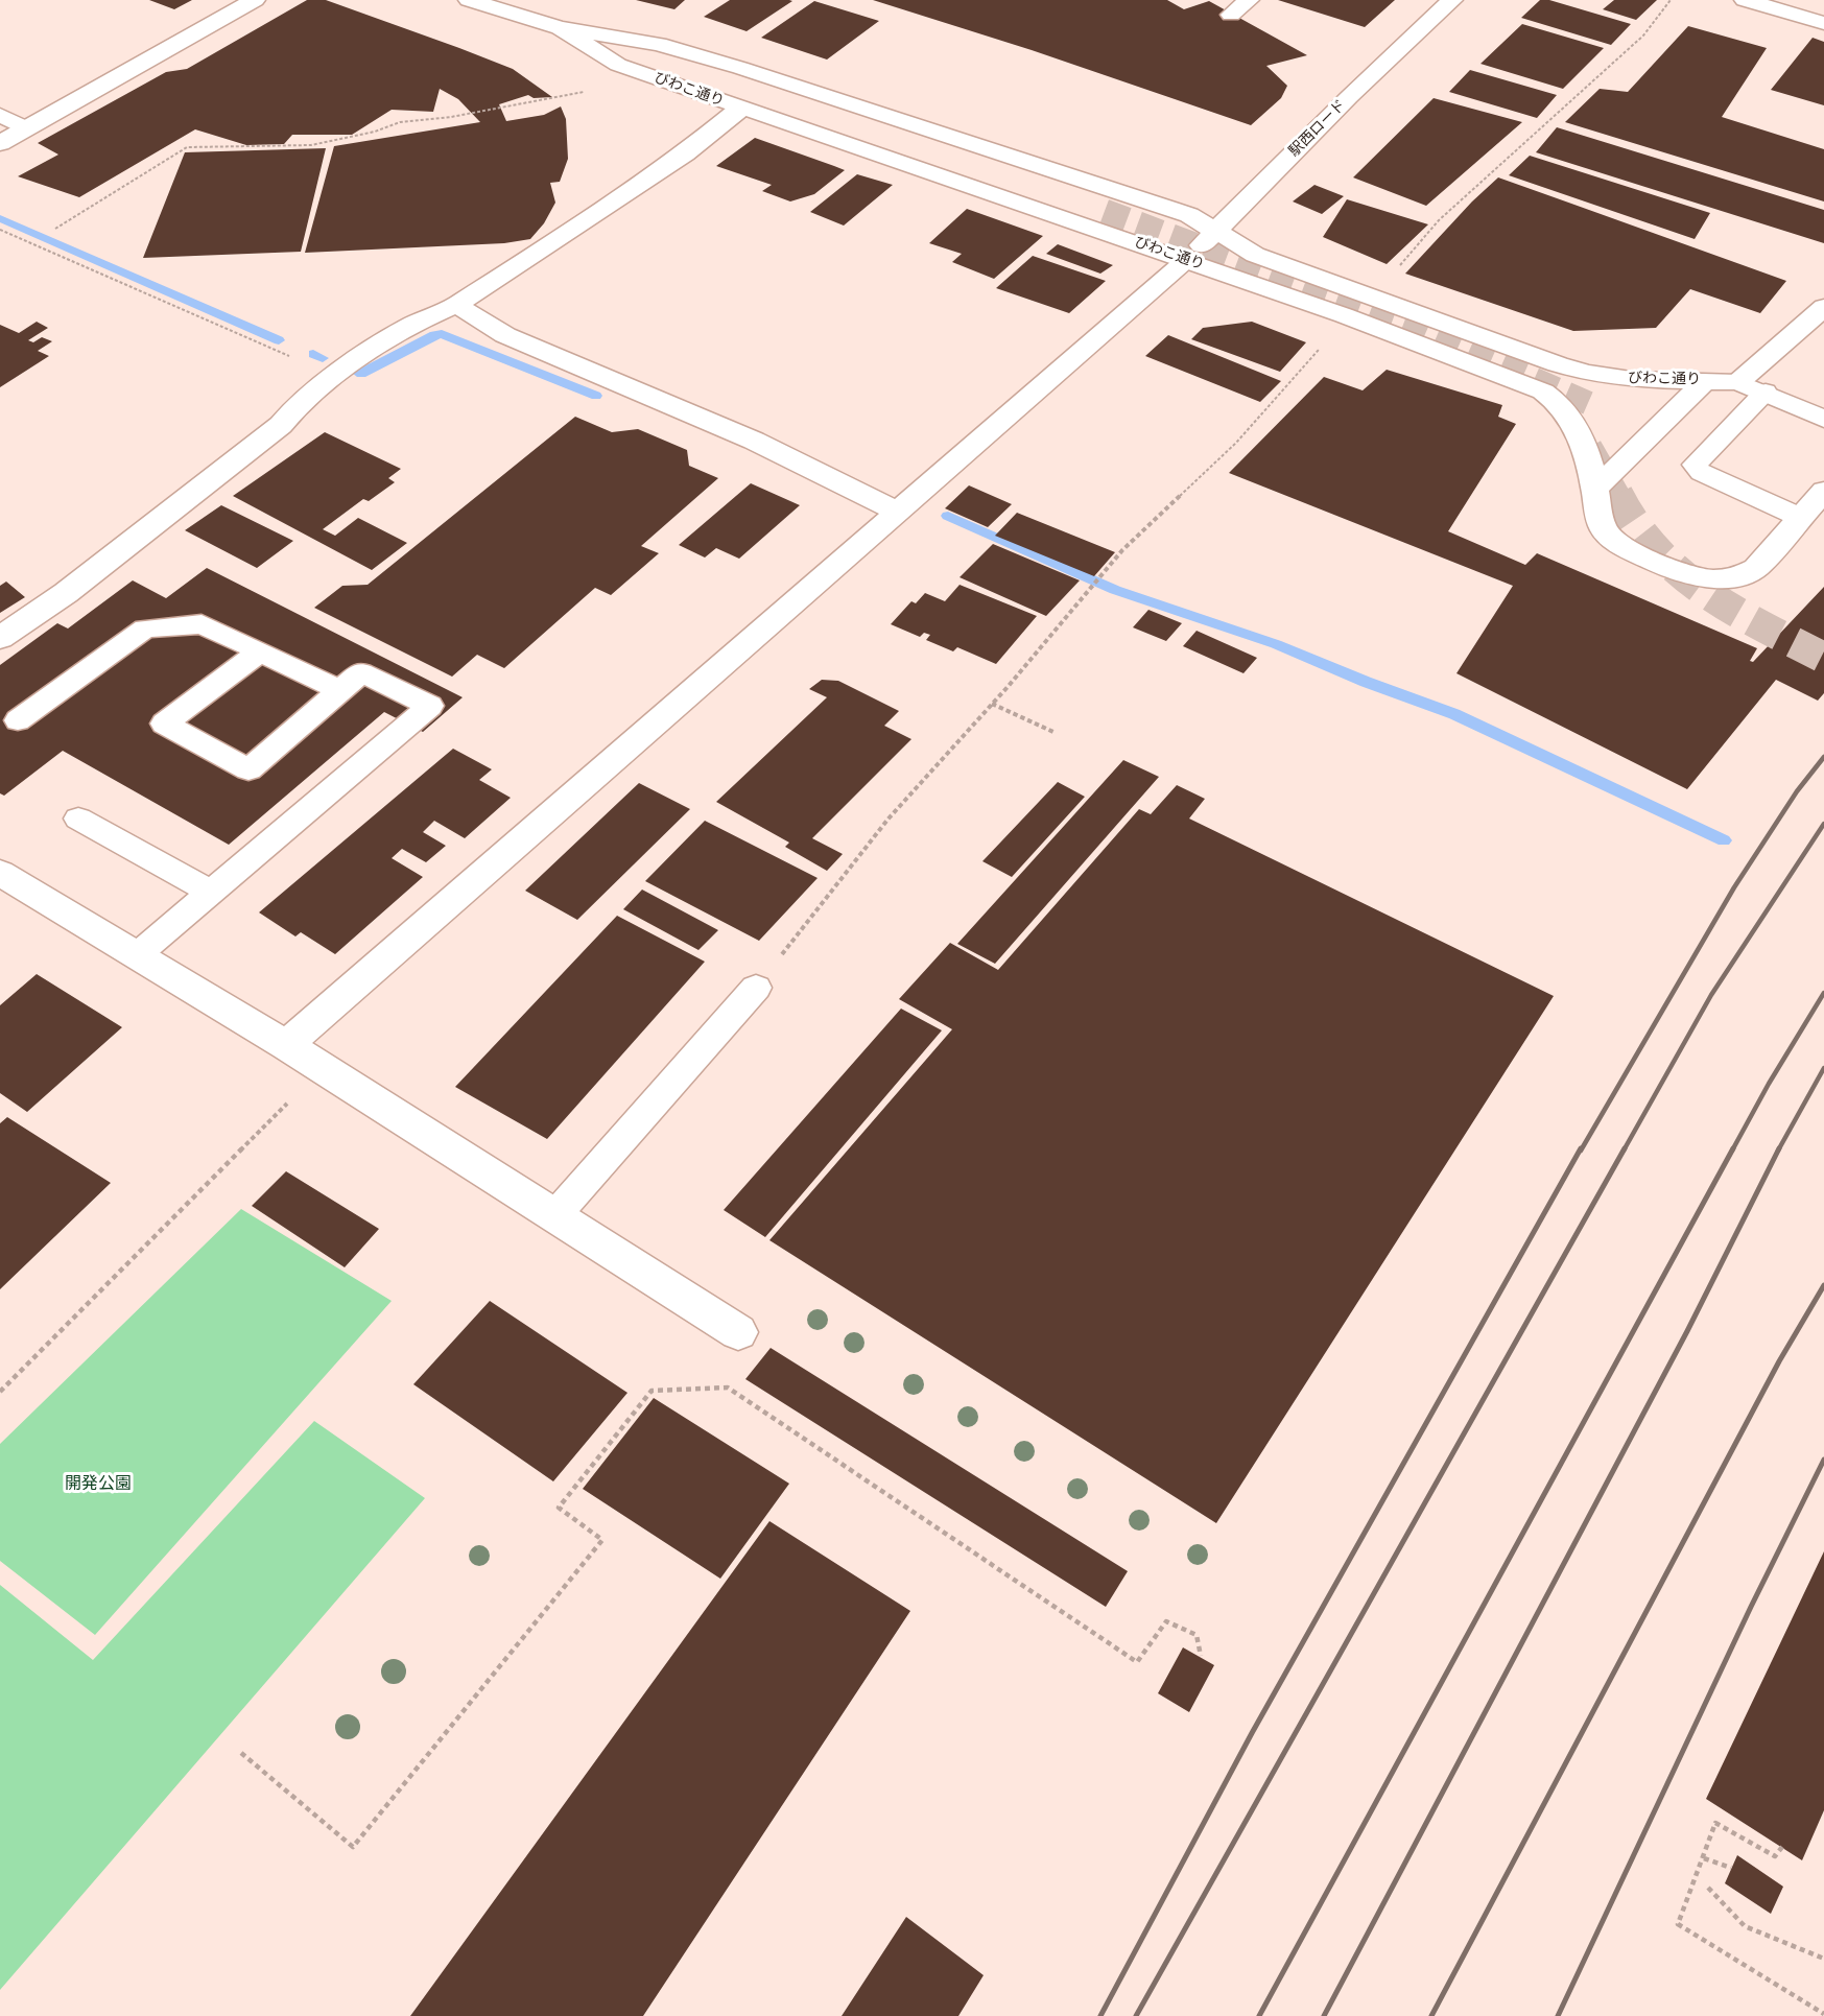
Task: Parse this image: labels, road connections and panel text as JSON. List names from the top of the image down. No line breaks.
{"streets":{"street":["びわこ通り","駅西ロード"]},"crossings":[["びわこ通り","駅西ロード"]],"parks":["開発公園"]}
